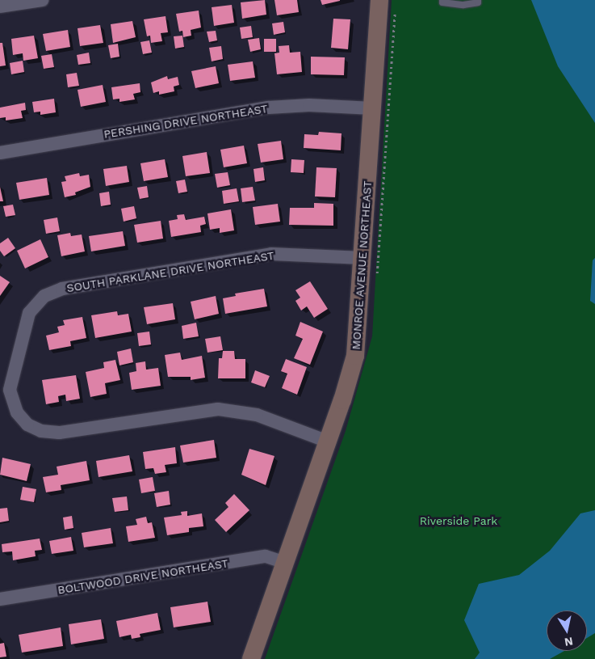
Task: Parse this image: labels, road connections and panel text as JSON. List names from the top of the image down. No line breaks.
{"streets":{"main road":["MONROE AVENUE NORTHEAST"],"street":["PERSHING DRIVE NORTHEAST","SOUTH PARKLANE DRIVE NORTHEAST","BOLTWOOD DRIVE NORTHEAST"]},"crossings":[["PERSHING DRIVE NORTHEAST","MONROE AVENUE NORTHEAST"],["MONROE AVENUE NORTHEAST","SOUTH PARKLANE DRIVE NORTHEAST"],["MONROE AVENUE NORTHEAST","BOLTWOOD DRIVE NORTHEAST"]],"parks":["Riverside Park"],"north":"bottom"}
